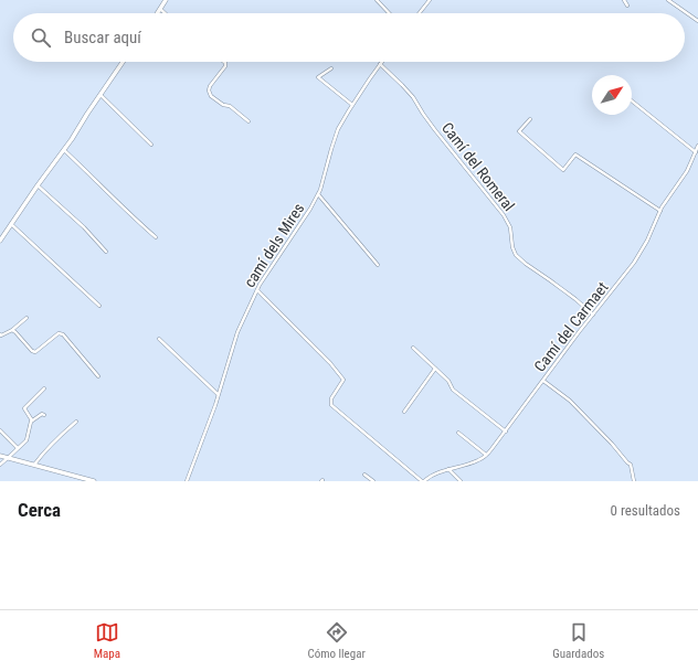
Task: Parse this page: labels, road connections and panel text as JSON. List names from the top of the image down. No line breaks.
{"streets":{"street":["Camí del Romeral","camí dels Mires","Camí del Carmaet"]},"crossings":[["Camí del Romeral","camí dels Mires"],["Camí del Romeral","Camí del Carmaet"]],"north":"top right","page":{"search":"Buscar aquí","heading":["Cerca","0 resultados"],"nav":["Mapa","Cómo llegar","Guardados"]}}
